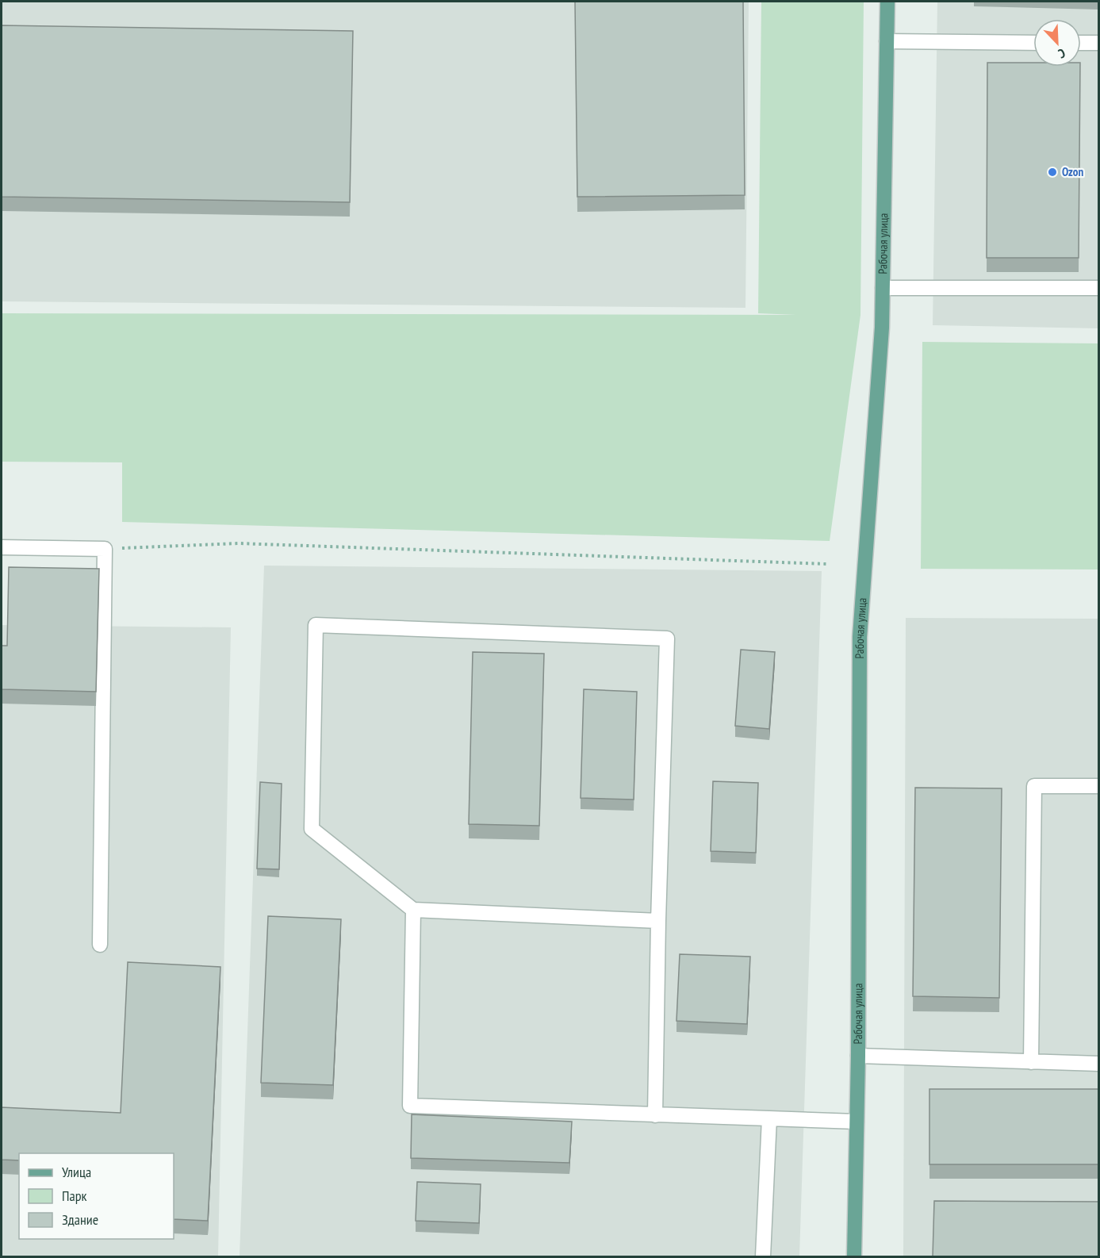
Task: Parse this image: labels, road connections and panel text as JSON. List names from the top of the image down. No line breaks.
{"streets":{"main road":["Рабочая улица"]},"places":["Ozon"],"legend":["Улица","Парк","Здание"],"north":"bottom right"}
